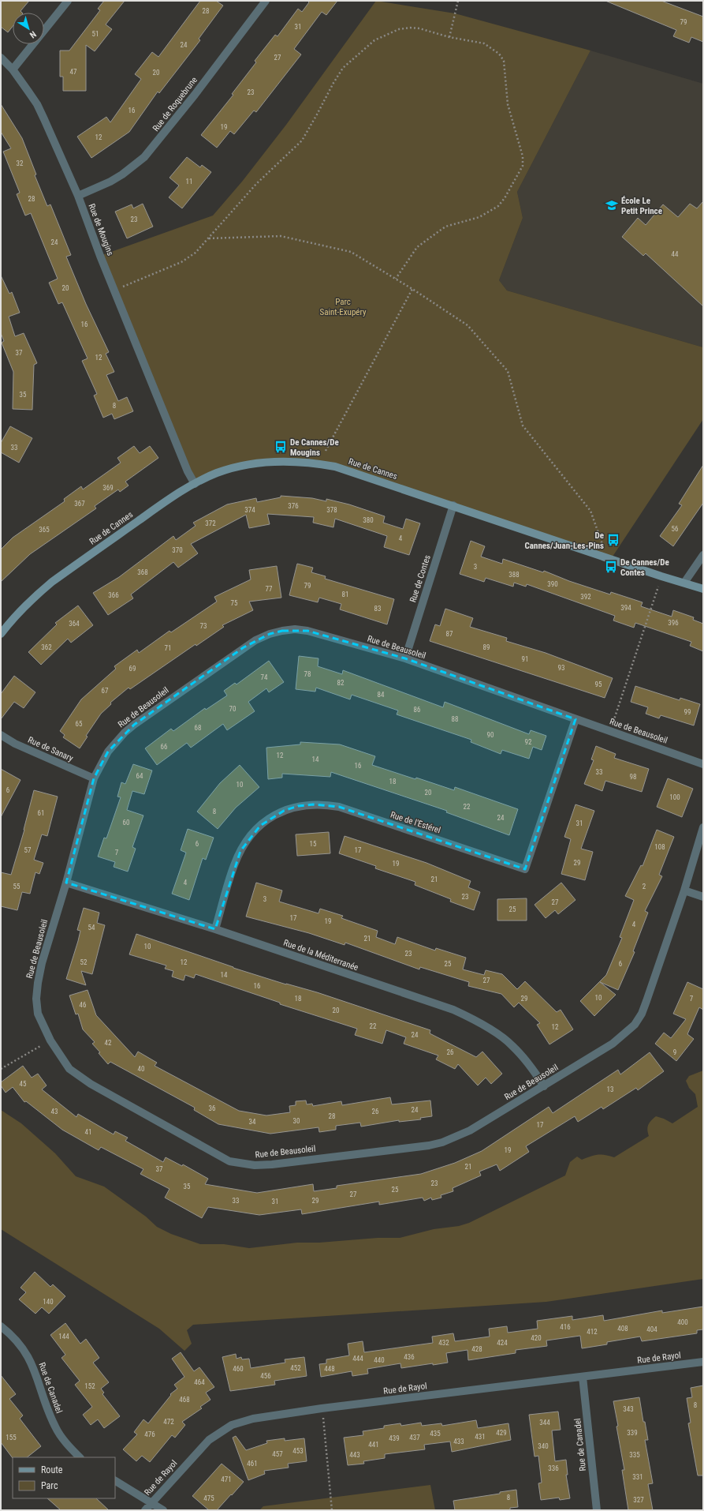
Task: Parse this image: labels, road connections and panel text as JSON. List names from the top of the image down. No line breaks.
{"streets":{"street":["Rue de Roquebrune","Rue de Mougins","Rue de Cannes","Rue de Contes","Rue de Beausoleil","Rue de Sanary","Rue de l'Estérel","Rue de la Méditerranée","Rue de Rayol","Rue de Canadel"]},"crossings":[["Rue de Roquebrune","Rue de Mougins"],["Rue de Mougins","Rue de Cannes"],["Rue de Cannes","Rue de Contes"],["Rue de Contes","Rue de Beausoleil"],["Rue de Beausoleil","Rue de Sanary"],["Rue de Beausoleil","Rue de l'Estérel"],["Rue de Beausoleil","Rue de la Méditerranée"],["Rue de l'Estérel","Rue de la Méditerranée"],["Rue de Rayol","Rue de Canadel"]],"parks":["Parc Saint-Exupéry"],"places":{"school or university":["École Le Petit Prince"],"bus stop":["De Cannes/De Mougins","De Cannes/Juan-Les-Pins","De Cannes/De Contes"]},"house_numbers":["28","79","31","51","24","27","47","20","23","16","19","12","32","11","28","23","24","44","20","16","37","12","35","8","33","369","367","376","374","378","380","372","56","365","4","370","3","368","388","390","79","77","81","366","392","75","394","83","396","364","73","87","362","89","71","91","93","69","78","74","82","95","67","84","70","86","99","88","65","68","90","92","66","12","14","16","33","64","98","18","10","6","20","100","22","8","61","24","60","31","6","15","108","57","17","7","29","19","21","4","55","2","23","3","27","25","17","19","4","54","21","10","23","52","12","25","6","14","27","16","10","18","29","7","46","20","22","12","24","42","26","9","40","45","13","36","24","43","26","28","30","34","17","41","19","21","37","23","35","25","27","33","29","31","140","400","416","408","404","412","144","420","432","424","428","436","444","440","452","460","448","456","464","152","468","8","343","472","344","429","339","435","476","431","155","437","439","433","441","340","453","457","443","335","461","336","331","471","8","475","327"],"legend":["Route","Parc"],"north":"bottom right"}
